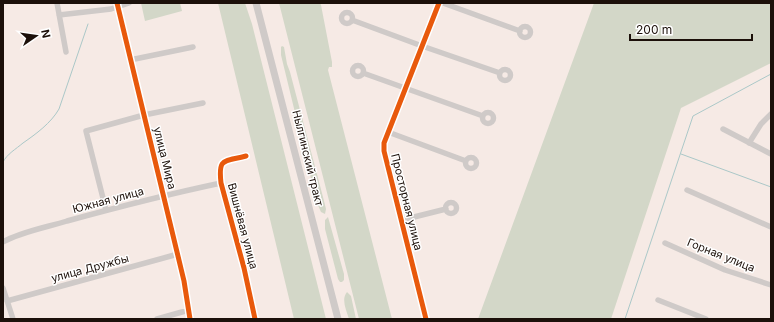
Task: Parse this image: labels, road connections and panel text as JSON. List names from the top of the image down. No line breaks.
{"streets":{"main road":["Нылгинский тракт"],"street":["улица Мира","Южная улица","Просторная улица","Вишнёвая улица","Горная улица","улица Дружбы"]},"crossings":[["улица Мира","Южная улица"],["улица Мира","улица Дружбы"],["Южная улица","Вишнёвая улица"]],"scale_bar":"200 m","north":"right"}
